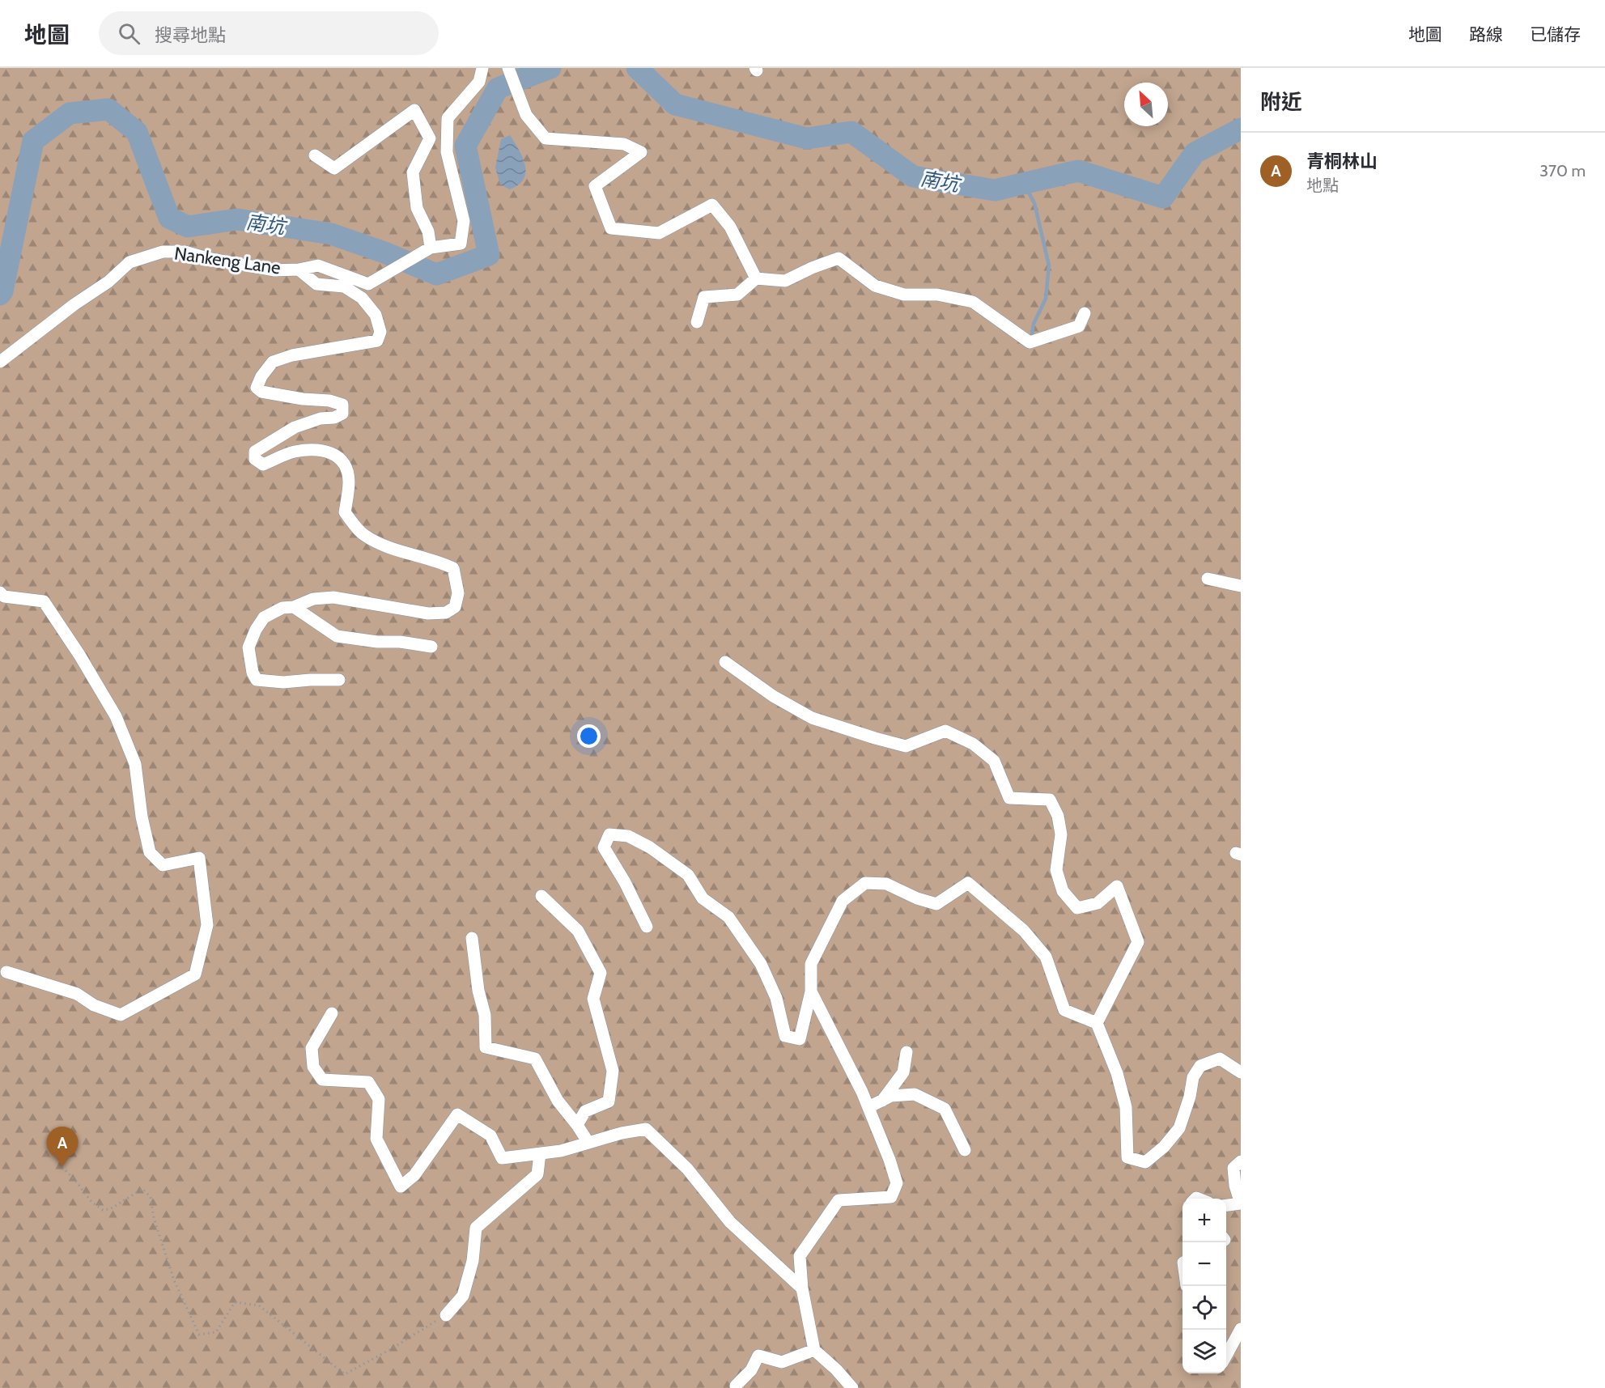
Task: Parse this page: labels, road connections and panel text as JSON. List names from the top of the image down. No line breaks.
{"streets":{"street":["Nankeng Lane"]},"water":["南坑"],"north":"top left","page":{"header":"地圖","search":"搜尋地點","nav":["地圖","路線","已儲存"],"heading":"附近","list":[{"mark":"A","name":"青桐林山","note":"地點","value":"370 m"}],"pins":"A","map_buttons":["+","−"]}}
